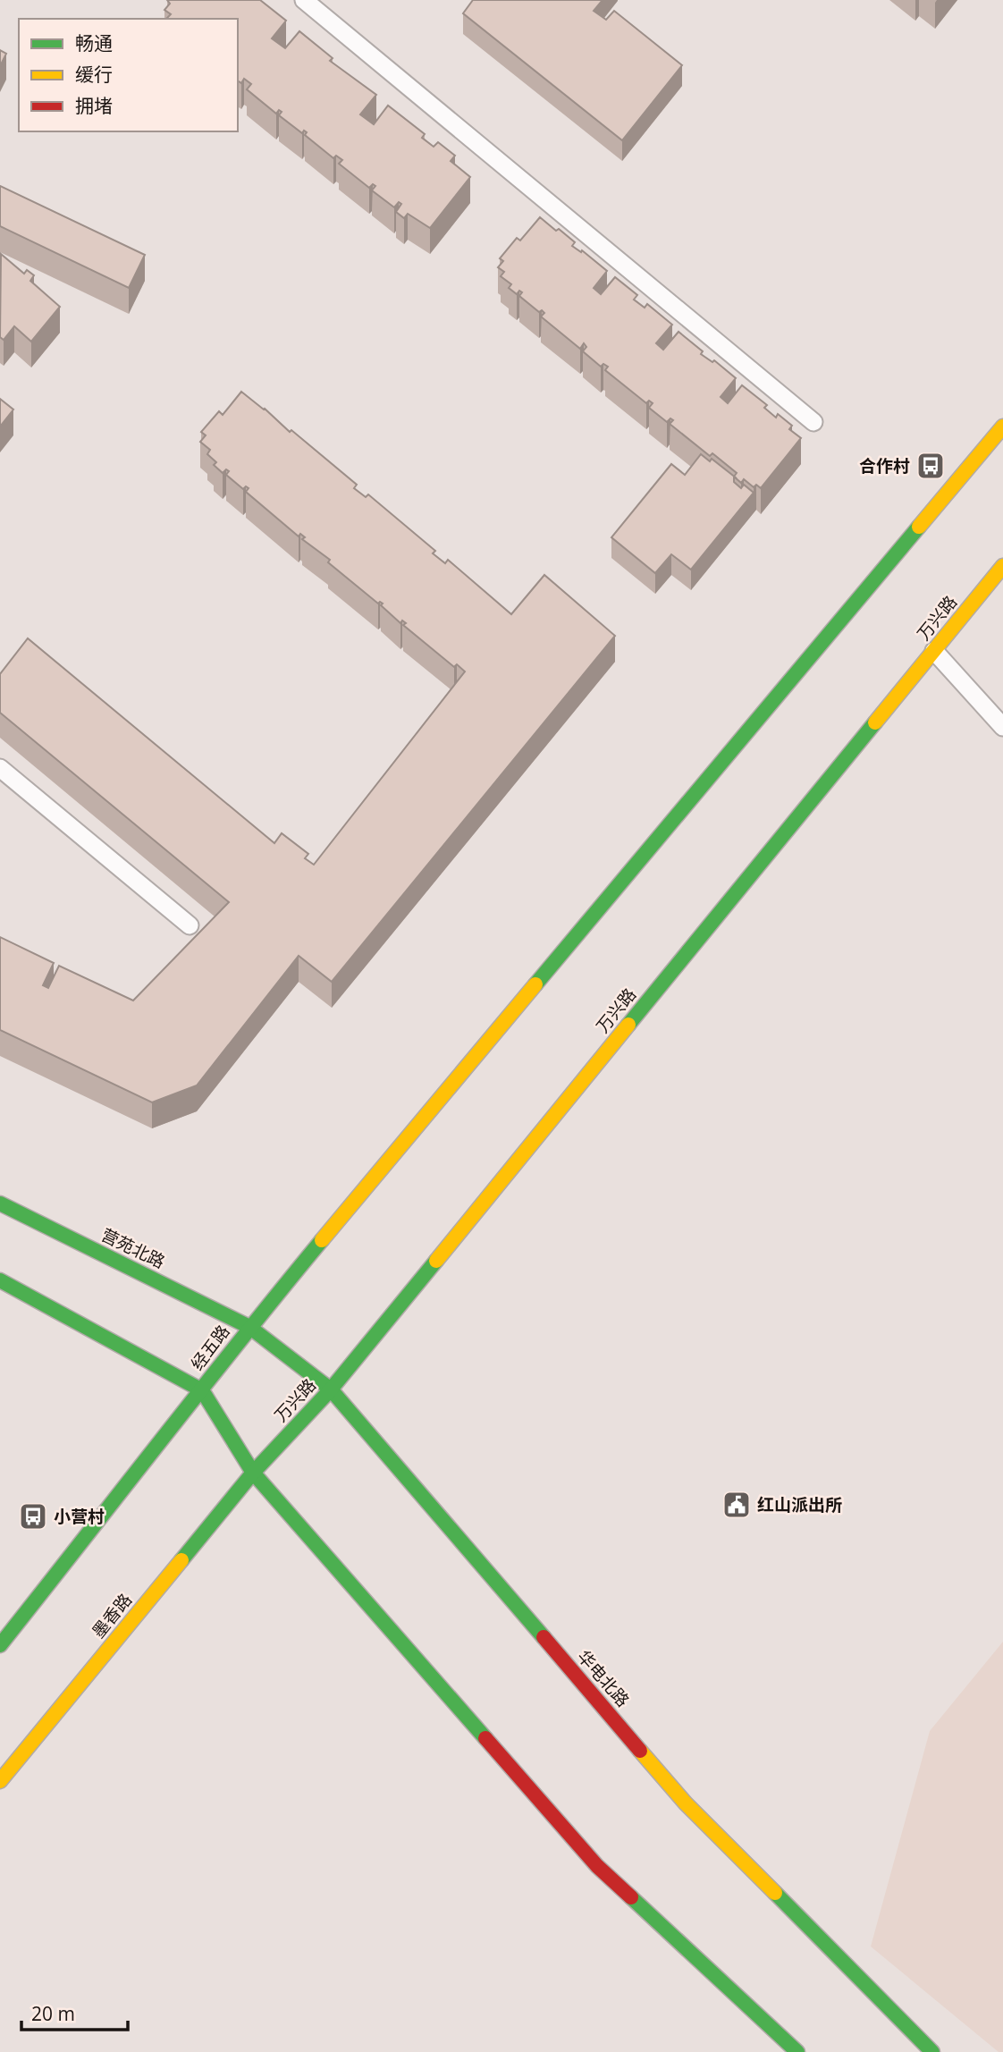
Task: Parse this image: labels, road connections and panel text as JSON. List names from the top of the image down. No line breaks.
{"streets":{"main road":["万兴路","营苑北路","经五路","墨香路","华电北路"]},"crossings":[["万兴路","墨香路"],["万兴路","华电北路"],["营苑北路","经五路"],["营苑北路","华电北路"],["经五路","华电北路"]],"places":{"bus stop":["合作村","小营村"],"public building":["红山派出所"]},"legend":["畅通","缓行","拥堵"],"scale_bar":"20 m"}
